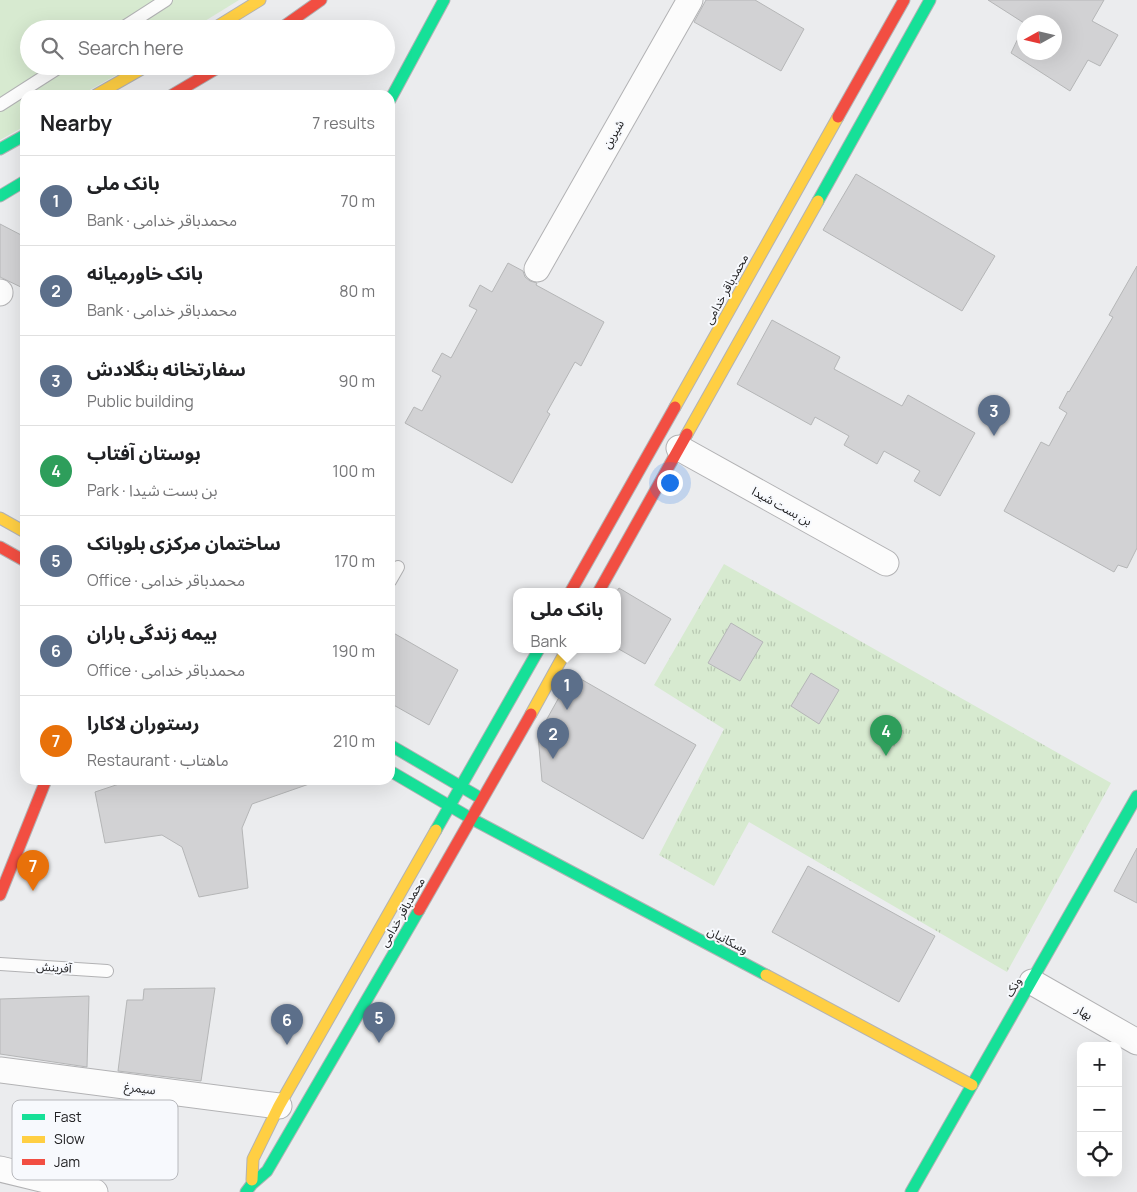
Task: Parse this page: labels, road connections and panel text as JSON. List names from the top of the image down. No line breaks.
{"streets":{"main road":["محمدباقر خدامی","وسکانیان","ونک"],"street":["شیرین","بن بست شیدا","بهار","سیمرغ"],"lane":["آفرینش"]},"crossings":[["محمدباقر خدامی","بن بست شیدا"],["محمدباقر خدامی","وسکانیان"],["محمدباقر خدامی","سیمرغ"],["وسکانیان","ونک"],["ونک","بهار"]],"legend":["Fast","Slow","Jam"],"north":"left","page":{"search":"Search here","heading":["Nearby","7 results"],"list":[{"mark":"1","name":"بانک ملی","note":"Bank · محمدباقر خدامی","value":"70 m"},{"mark":"2","name":"بانک خاورمیانه","note":"Bank · محمدباقر خدامی","value":"80 m"},{"mark":"3","name":"سفارتخانه بنگلادش","note":"Public building","value":"90 m"},{"mark":"4","name":"بوستان آفتاب","note":"Park · بن بست شیدا","value":"100 m"},{"mark":"5","name":"ساختمان مرکزی بلوبانک","note":"Office · محمدباقر خدامی","value":"170 m"},{"mark":"6","name":"بیمه زندگی باران","note":"Office · محمدباقر خدامی","value":"190 m"},{"mark":"7","name":"رستوران لاکارا","note":"Restaurant · ماهتاب","value":"210 m"}],"pins":["3","1","4","2","7","5","6"],"popup":["بانک ملی","Bank"],"map_buttons":["+","−"]}}
